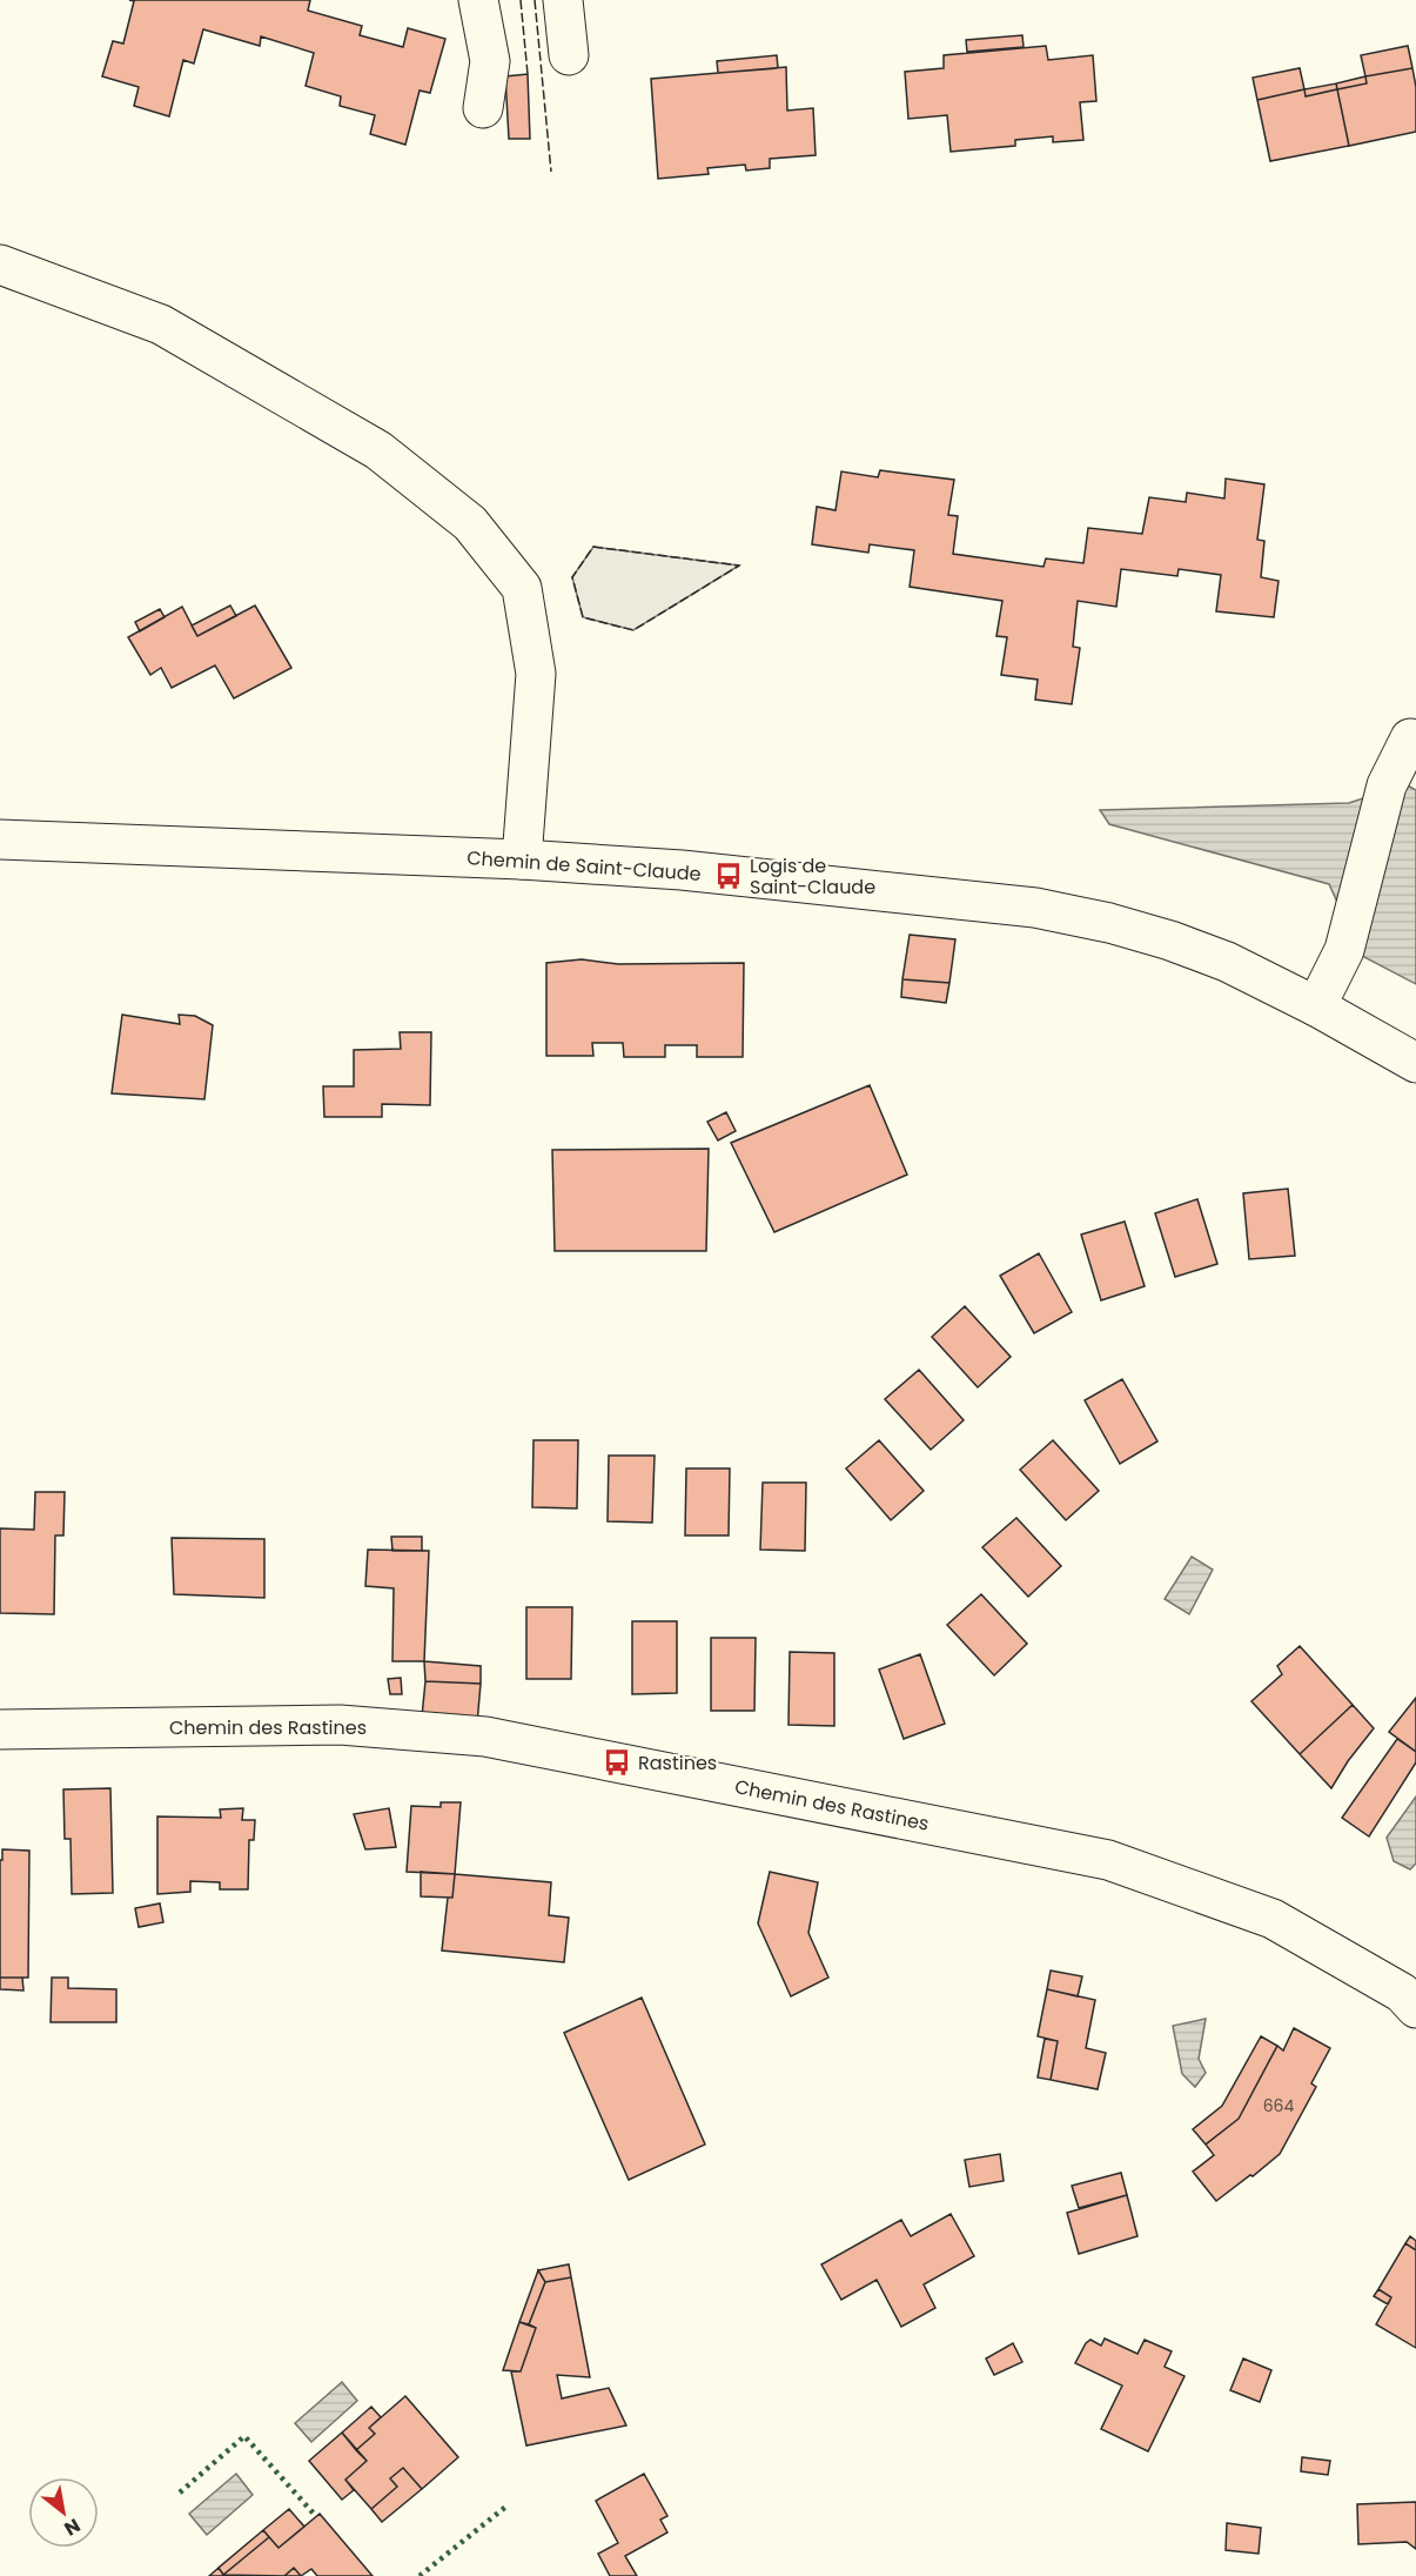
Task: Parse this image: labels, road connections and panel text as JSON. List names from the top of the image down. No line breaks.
{"streets":{"street":["Chemin de Saint-Claude","Chemin des Rastines"]},"places":{"bus stop":["Logis de Saint-Claude","Rastines"]},"house_numbers":["664"],"north":"bottom right"}
